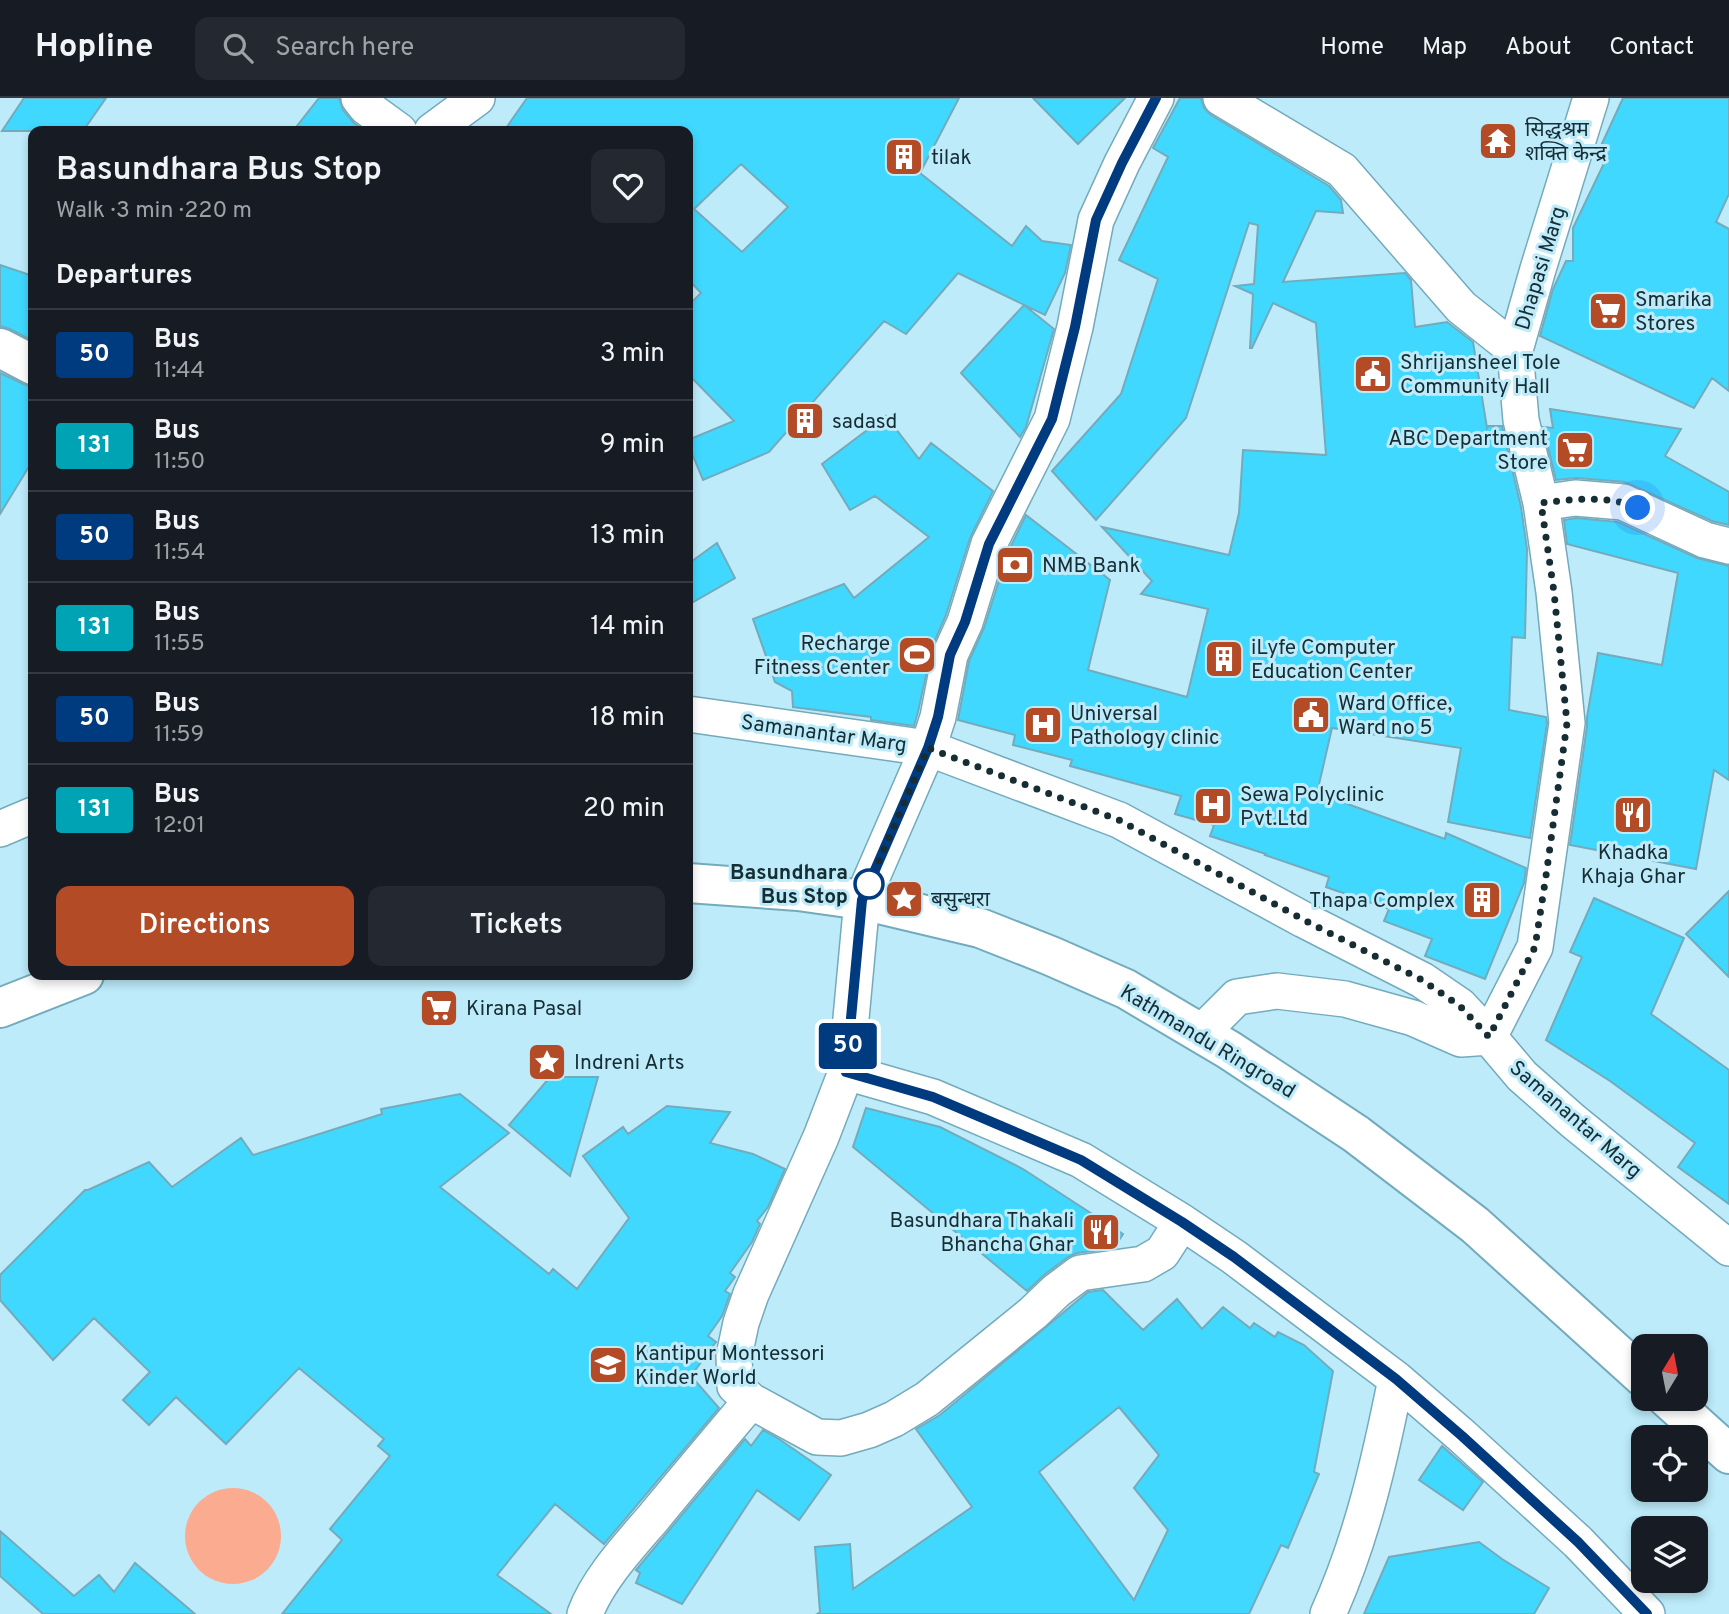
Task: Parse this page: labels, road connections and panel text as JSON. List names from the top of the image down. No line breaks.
{"streets":{"main road":["Kathmandu Ringroad"],"street":["Dhapasi Marg","Samanantar Marg"]},"crossings":[["Dhapasi Marg","Samanantar Marg"]],"places":{"temple":["सिद्धश्रम शक्ति केन्द्र"],"building":["tilak","sadasd","iLyfe Computer Education Center","Thapa Complex"],"supermarket":["Smarika Stores","ABC Department Store","Kirana Pasal"],"public building":["Shrijansheel Tole Community Hall","Ward Office, Ward no 5"],"bank":["NMB Bank"],"sports":["Recharge Fitness Center"],"hospital":["Universal Pathology clinic","Sewa Polyclinic Pvt.Ltd"],"restaurant":["Khadka Khaja Ghar","Basundhara Thakali Bhancha Ghar"],"other":["Basundhara Bus Stop"],"place":["बसुन्धरा","Indreni Arts"],"school or university":["Kantipur Montessori Kinder World"]},"lines":["bus line 50"],"north":"top","page":{"header":"Hopline","search":"Search here","nav":["Home","Map","About","Contact"],"on_map":"50","heading":[["Basundhara Bus Stop","Walk · 3 min · 220 m"],"Departures"],"list":[{"mark":"50","name":"Bus","note":"11:44","value":"3 min"},{"mark":"131","name":"Bus","note":"11:50","value":"9 min"},{"mark":"50","name":"Bus","note":"11:54","value":"13 min"},{"mark":"131","name":"Bus","note":"11:55","value":"14 min"},{"mark":"50","name":"Bus","note":"11:59","value":"18 min"},{"mark":"131","name":"Bus","note":"12:01","value":"20 min"}],"buttons":["Directions","Tickets"]}}
